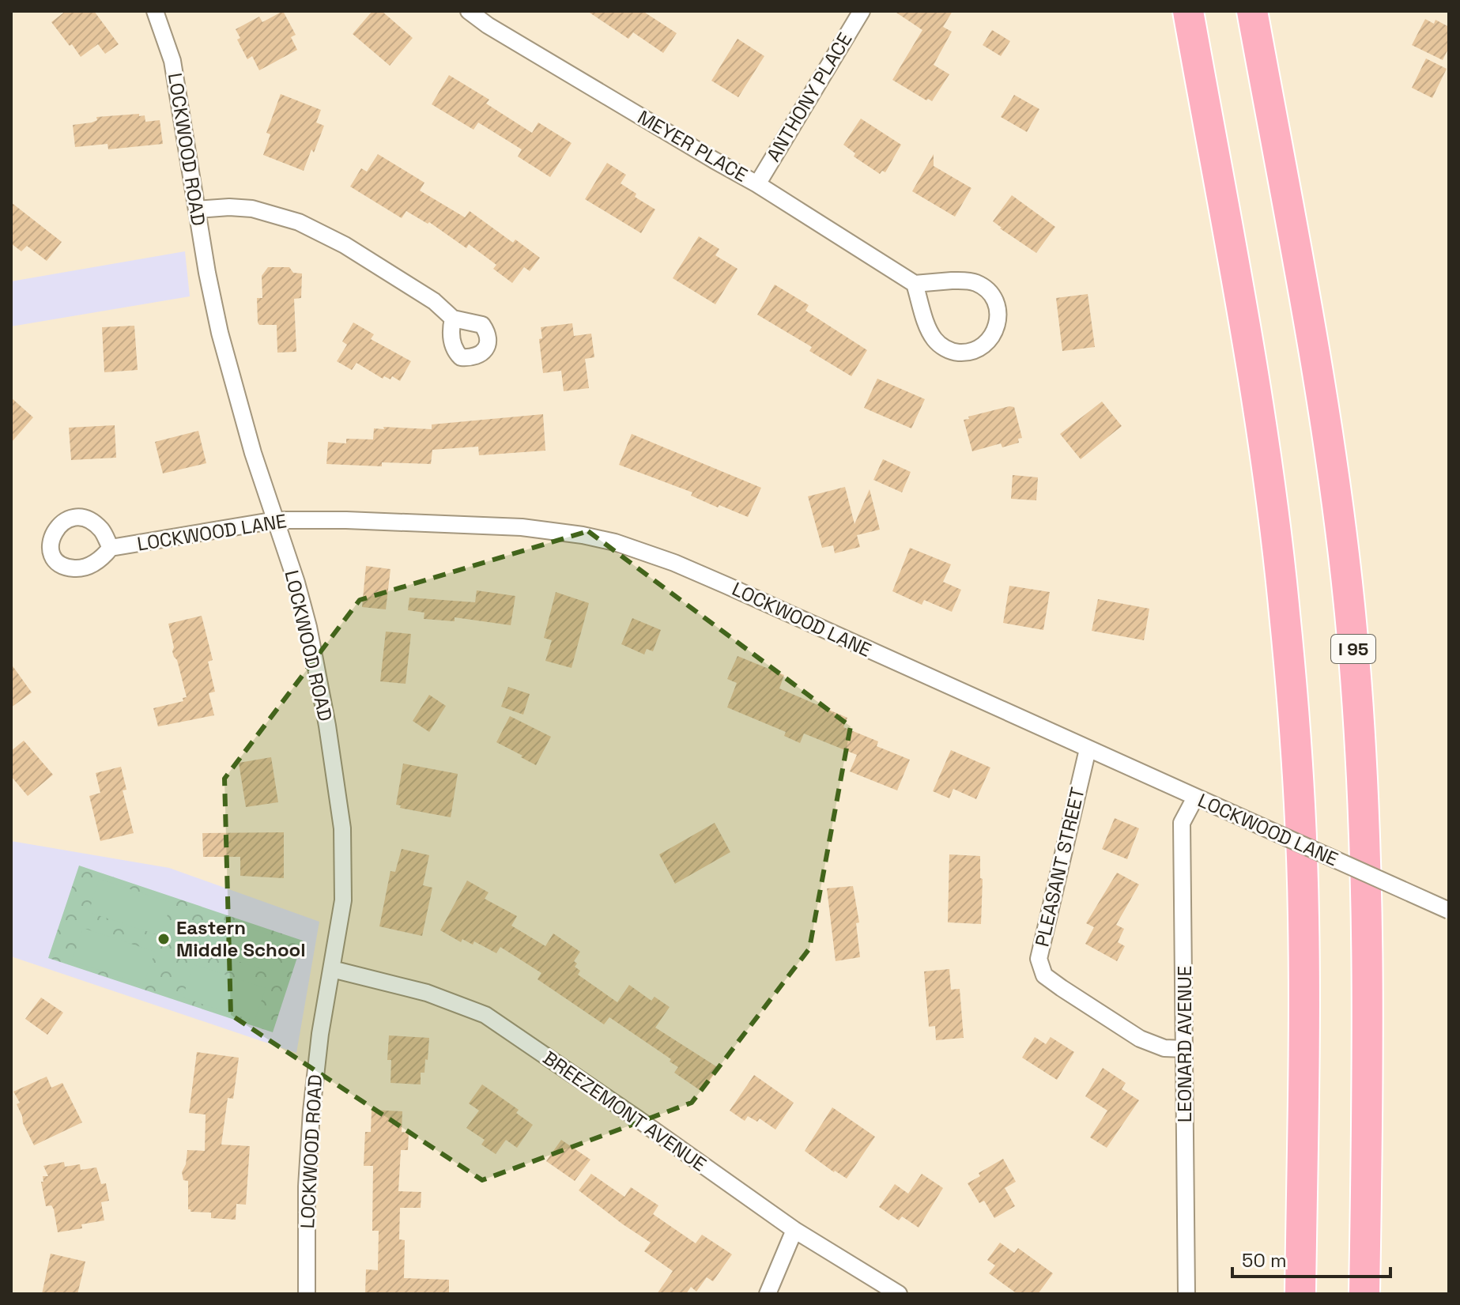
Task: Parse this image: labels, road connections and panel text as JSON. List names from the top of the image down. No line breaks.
{"streets":{"highway":["I 95"],"street":["ANTHONY PLACE","MEYER PLACE","LOCKWOOD ROAD","LOCKWOOD LANE","PLEASANT STREET","LEONARD AVENUE","BREEZEMONT AVENUE"]},"crossings":[["ANTHONY PLACE","MEYER PLACE"],["LOCKWOOD ROAD","LOCKWOOD LANE"],["LOCKWOOD ROAD","BREEZEMONT AVENUE"],["LOCKWOOD LANE","PLEASANT STREET"],["LOCKWOOD LANE","LEONARD AVENUE"],["PLEASANT STREET","LEONARD AVENUE"]],"places":["Eastern Middle School"],"scale_bar":"50 m"}
